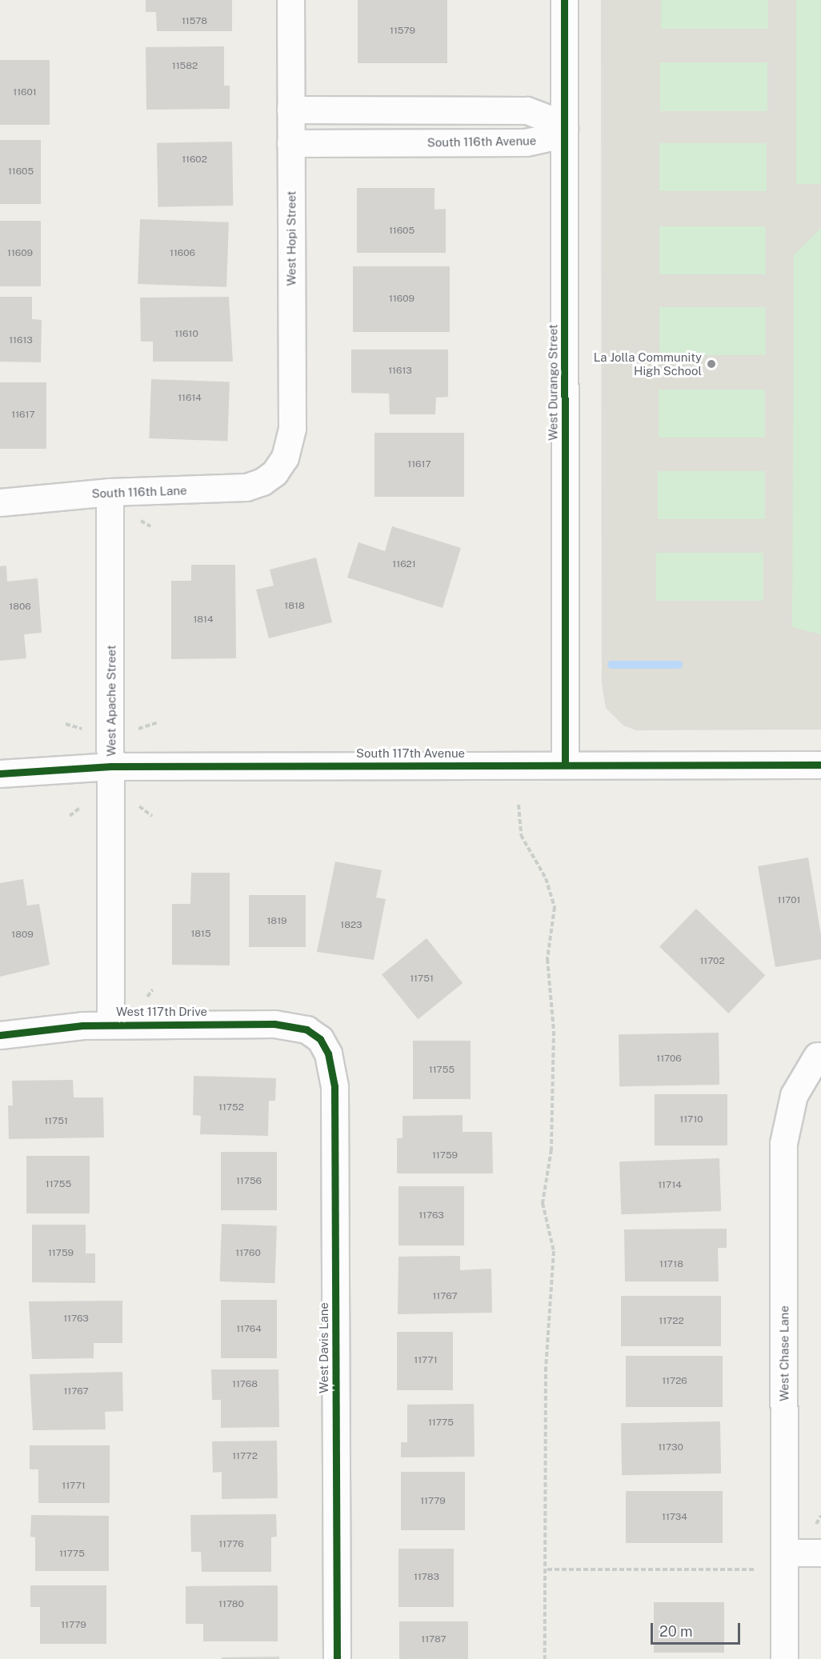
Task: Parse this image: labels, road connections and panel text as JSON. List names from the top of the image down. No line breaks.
{"streets":{"street":["South 116th Avenue","West Hopi Street","West Durango Street","South 116th Lane","West Apache Street","South 117th Avenue","West 117th Drive","West Davis Lane","West Chase Lane"]},"crossings":[["South 116th Avenue","West Hopi Street"],["South 116th Avenue","West Durango Street"],["West Hopi Street","South 116th Lane"],["West Durango Street","South 117th Avenue"],["South 116th Lane","West Apache Street"],["West Apache Street","South 117th Avenue"],["West Apache Street","West 117th Drive"],["West 117th Drive","West Davis Lane"]],"places":["La Jolla Community High School"],"house_numbers":["11578","11579","11582","11601","11602","11605","11605","11609","11606","11609","11610","11613","11613","11614","11617","11617","11621","1818","1806","1814","11701","1819","1823","1815","1809","11702","11751","11706","11755","11752","11710","11751","11759","11756","11755","11714","11763","11759","11760","11718","11767","11763","11722","11764","11771","11726","11768","11767","11775","11730","11772","11771","11779","11734","11776","11775","11783","11780","11779","11787"],"scale_bar":"20 m"}
